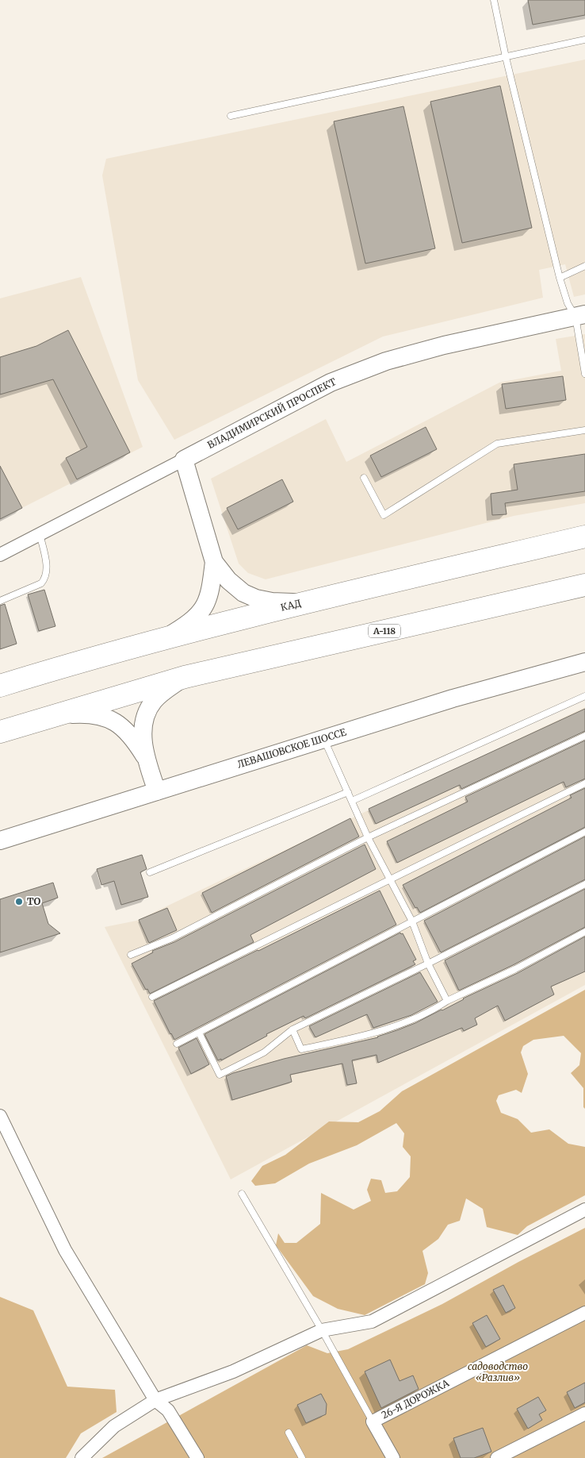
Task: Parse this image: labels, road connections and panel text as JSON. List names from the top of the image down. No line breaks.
{"streets":{"highway":["КАД","А-118"],"main road":["ВЛАДИМИРСКИЙ ПРОСПЕКТ","ЛЕВАШОВСКОЕ ШОССЕ"],"street":["26-Я ДОРОЖКА"]},"parks":["садоводство «Разлив»"],"places":["ТО"]}
